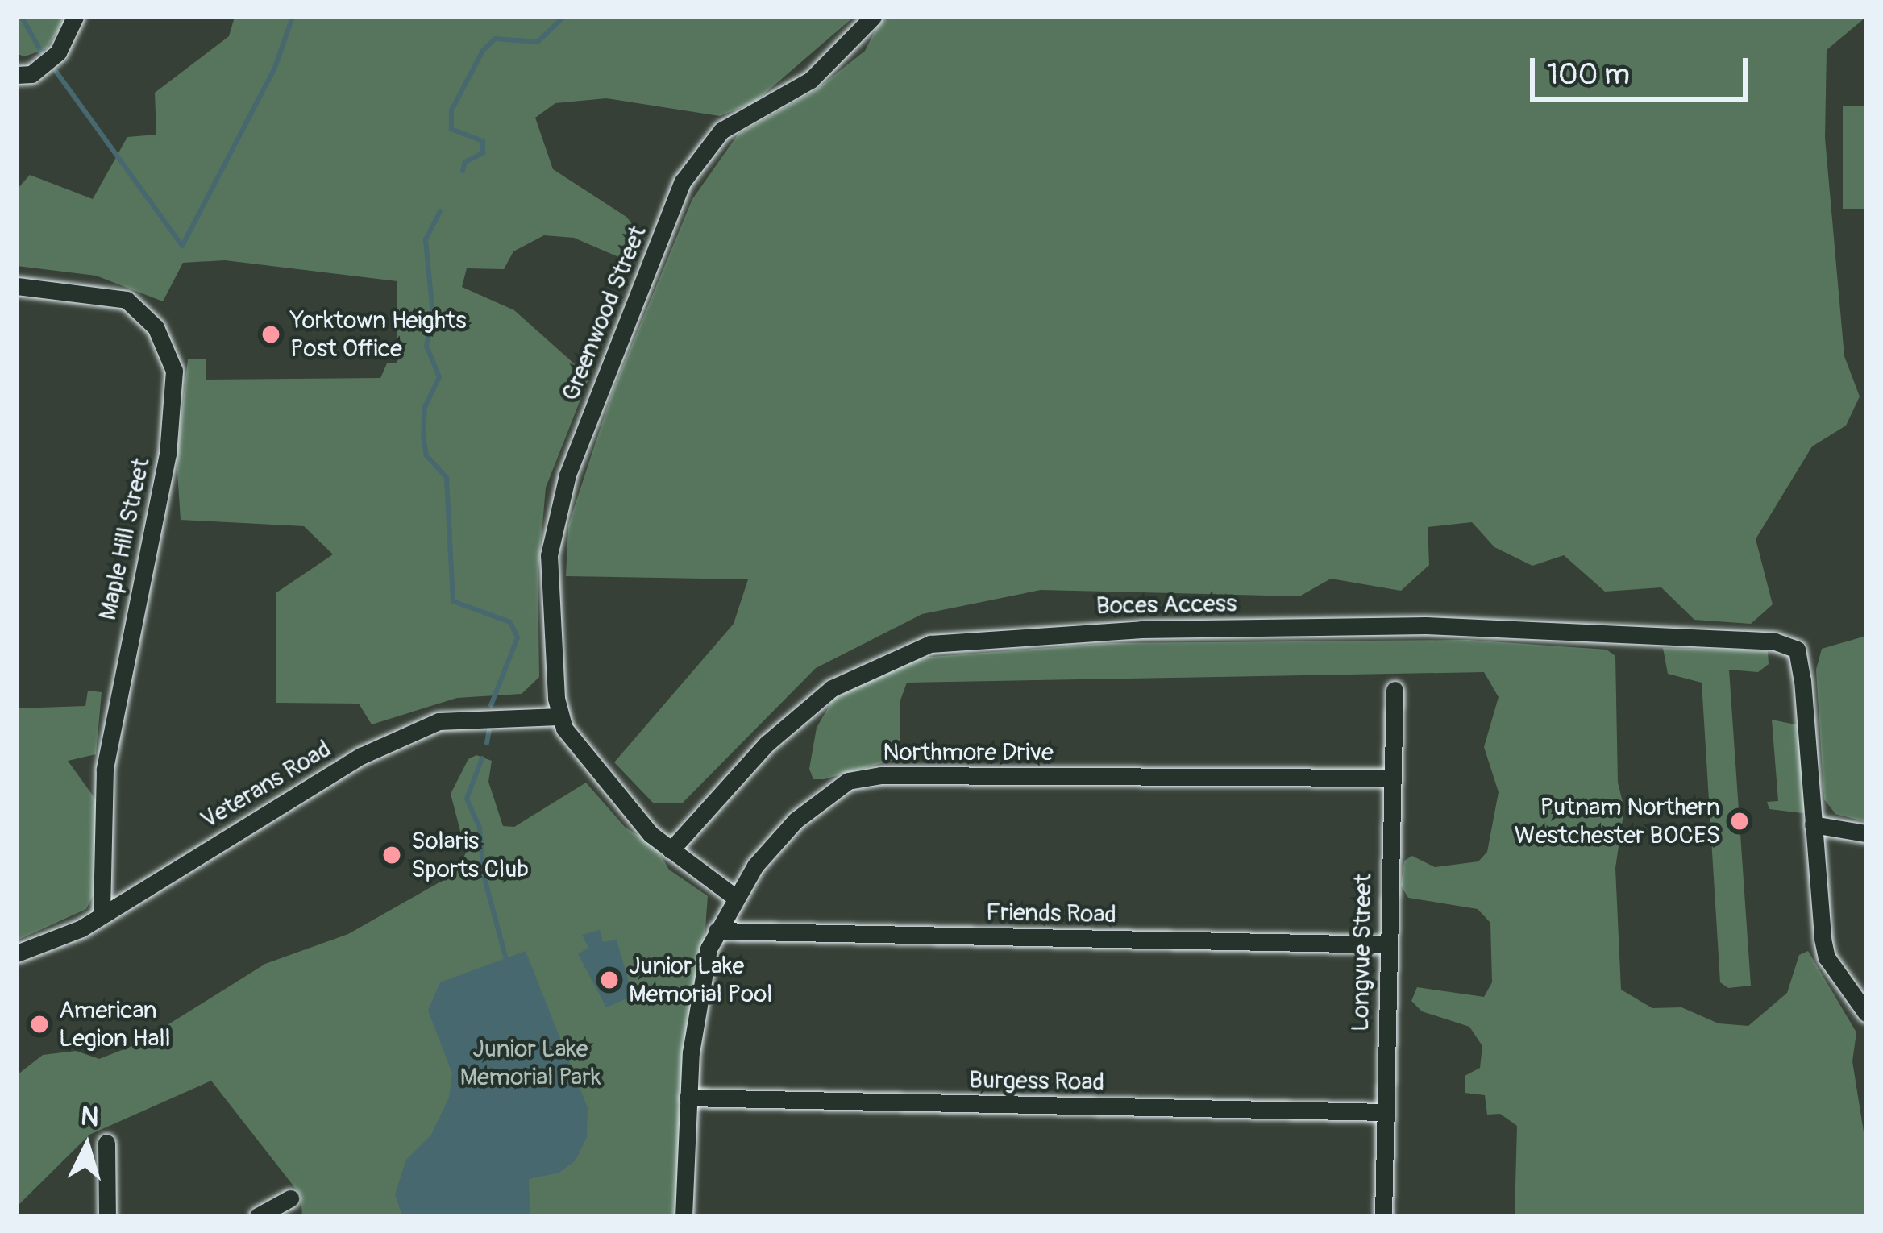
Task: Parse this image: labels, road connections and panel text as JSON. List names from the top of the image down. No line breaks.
{"streets":{"street":["Greenwood Street","Maple Hill Street","Boces Access","Northmore Drive","Veterans Road","Friends Road","Longvue Street","Burgess Road"]},"crossings":[["Greenwood Street","Veterans Road"],["Maple Hill Street","Veterans Road"],["Northmore Drive","Friends Road"],["Northmore Drive","Longvue Street"],["Northmore Drive","Burgess Road"],["Friends Road","Longvue Street"],["Longvue Street","Burgess Road"]],"parks":["Junior Lake Memorial Park"],"places":["Yorktown Heights Post Office","Putnam Northern Westchester BOCES","Solaris Sports Club","Junior Lake Memorial Pool","American Legion Hall"],"scale_bar":"100 m","north":"top"}
